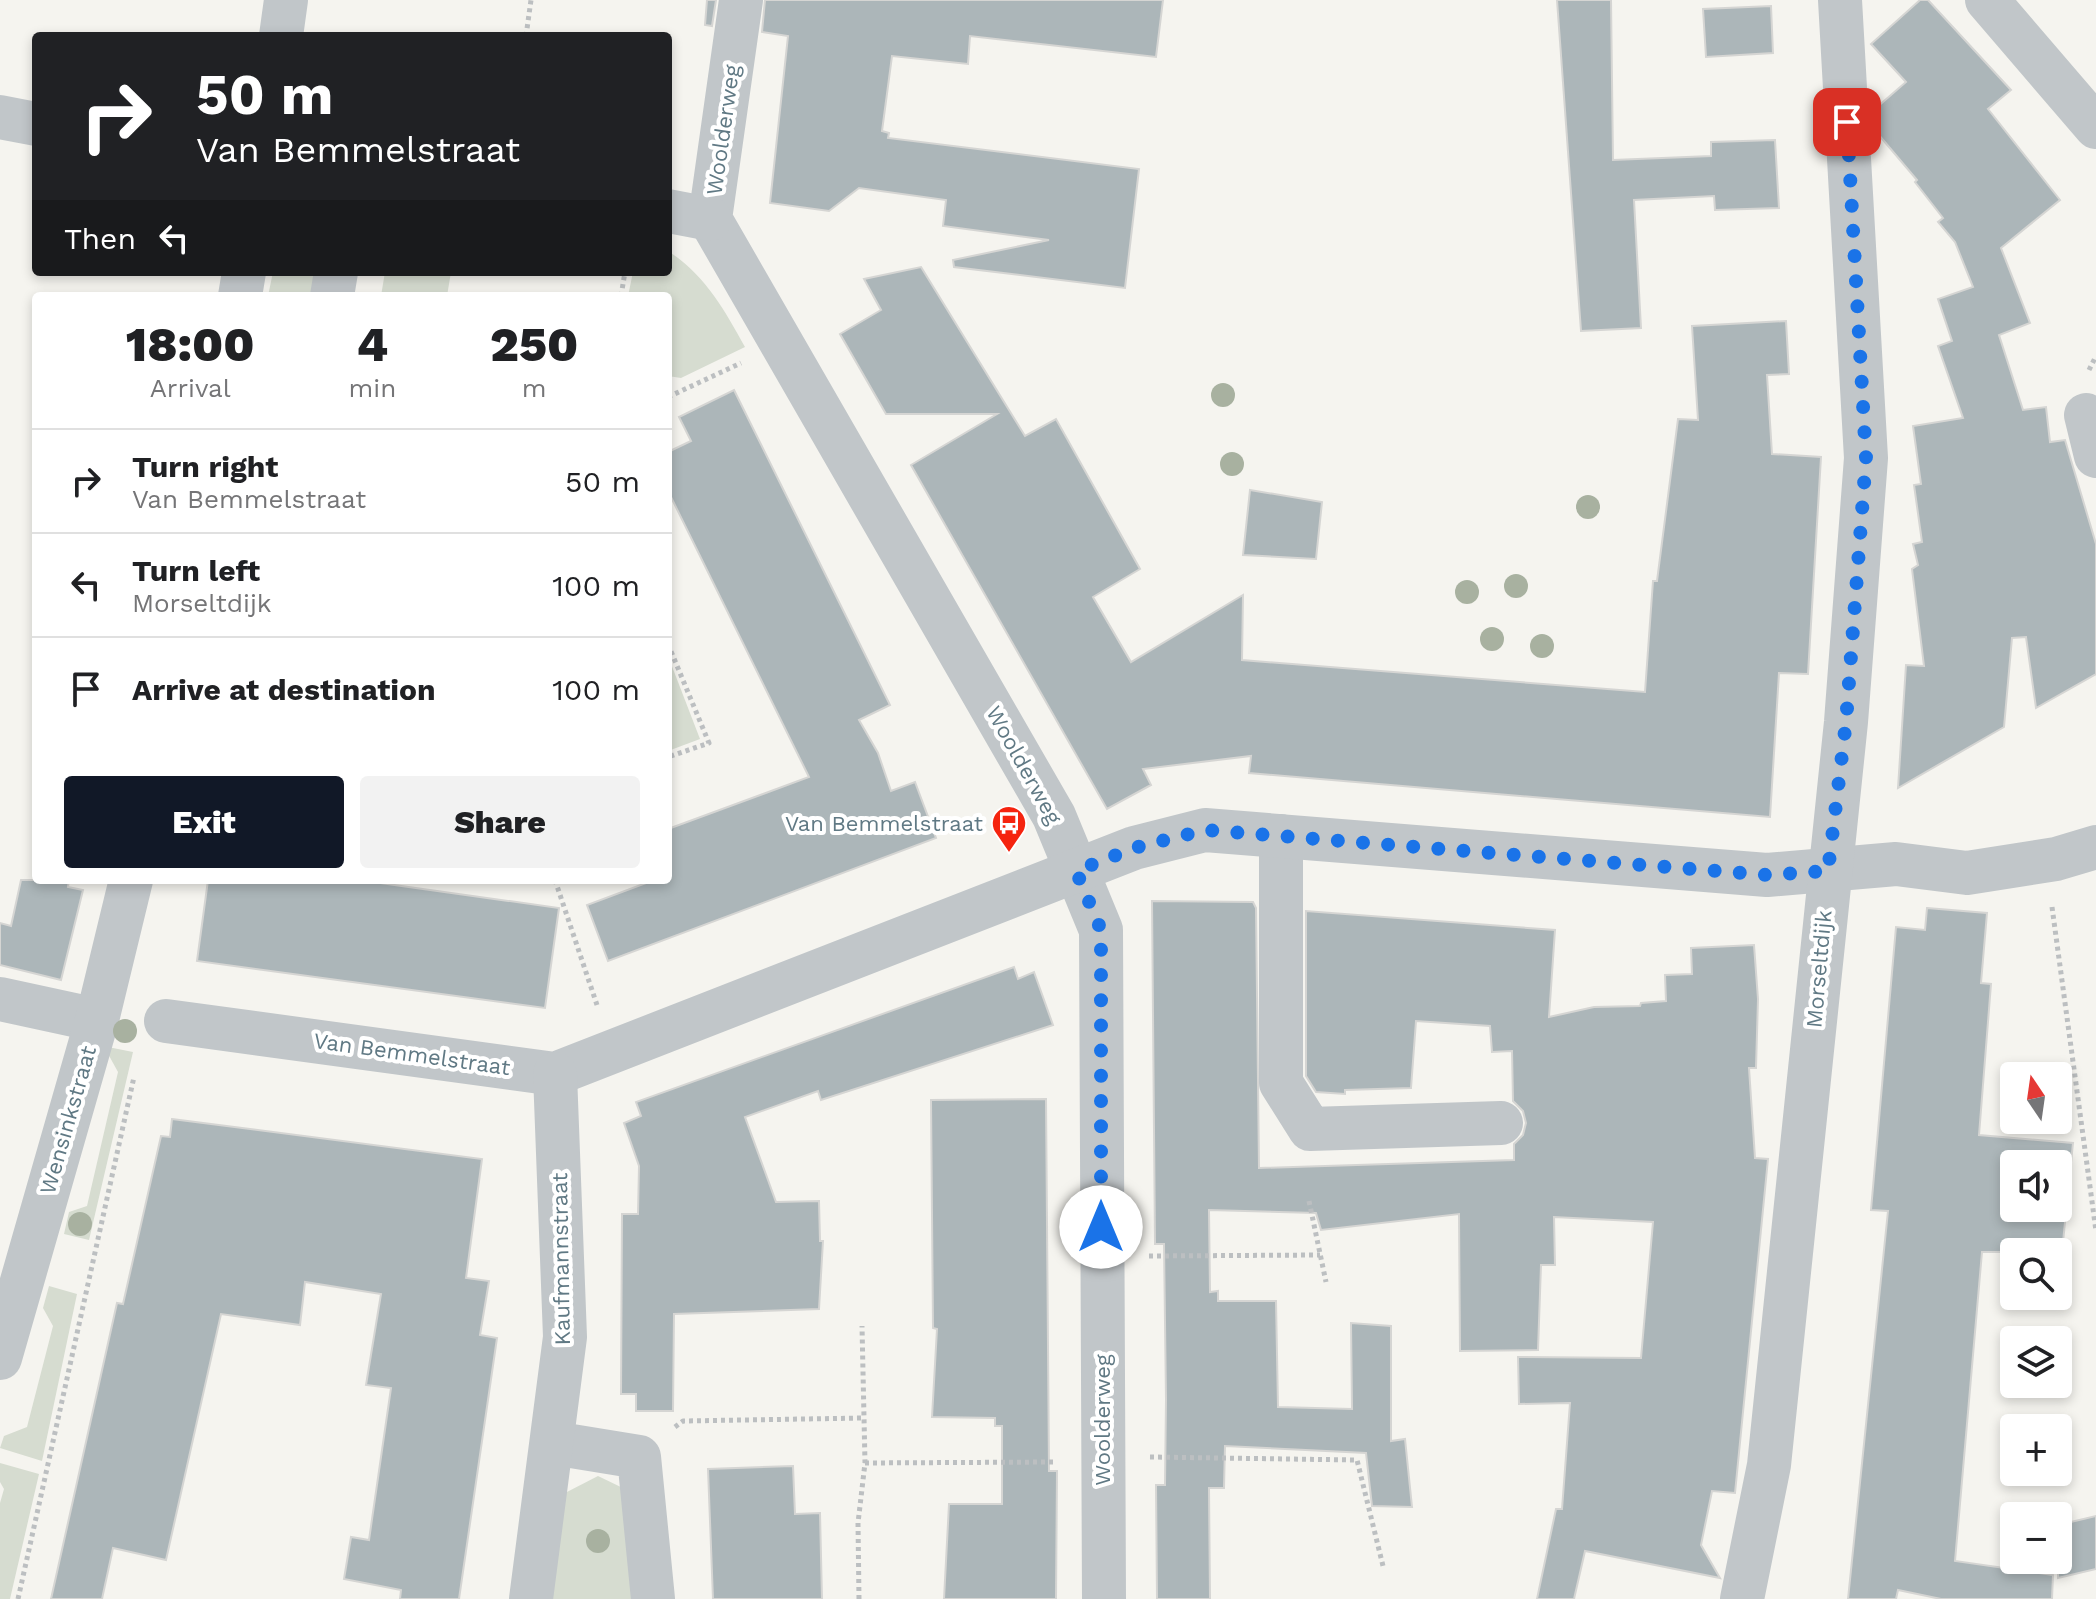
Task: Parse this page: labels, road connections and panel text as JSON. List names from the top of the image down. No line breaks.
{"streets":{"street":["Woolderweg","Morseltdijk","Van Bemmelstraat","Wensinkstraat","Kaufmannstraat"]},"crossings":[["Woolderweg","Van Bemmelstraat"],["Morseltdijk","Van Bemmelstraat"],["Van Bemmelstraat","Kaufmannstraat"]],"places":{"bus stop":["Van Bemmelstraat"]},"north":"top","page":{"turn":["50 m","Van Bemmelstraat"],"then":"Then","eta":["18:00","Arrival","4","min","250","m"],"list":[{"name":"Turn right","note":"Van Bemmelstraat","value":"50 m"},{"name":"Turn left","note":"Morseltdijk","value":"100 m"},{"name":"Arrive at destination","value":"100 m"}],"buttons":["Exit","Share"],"map_buttons":["+","−"]}}
